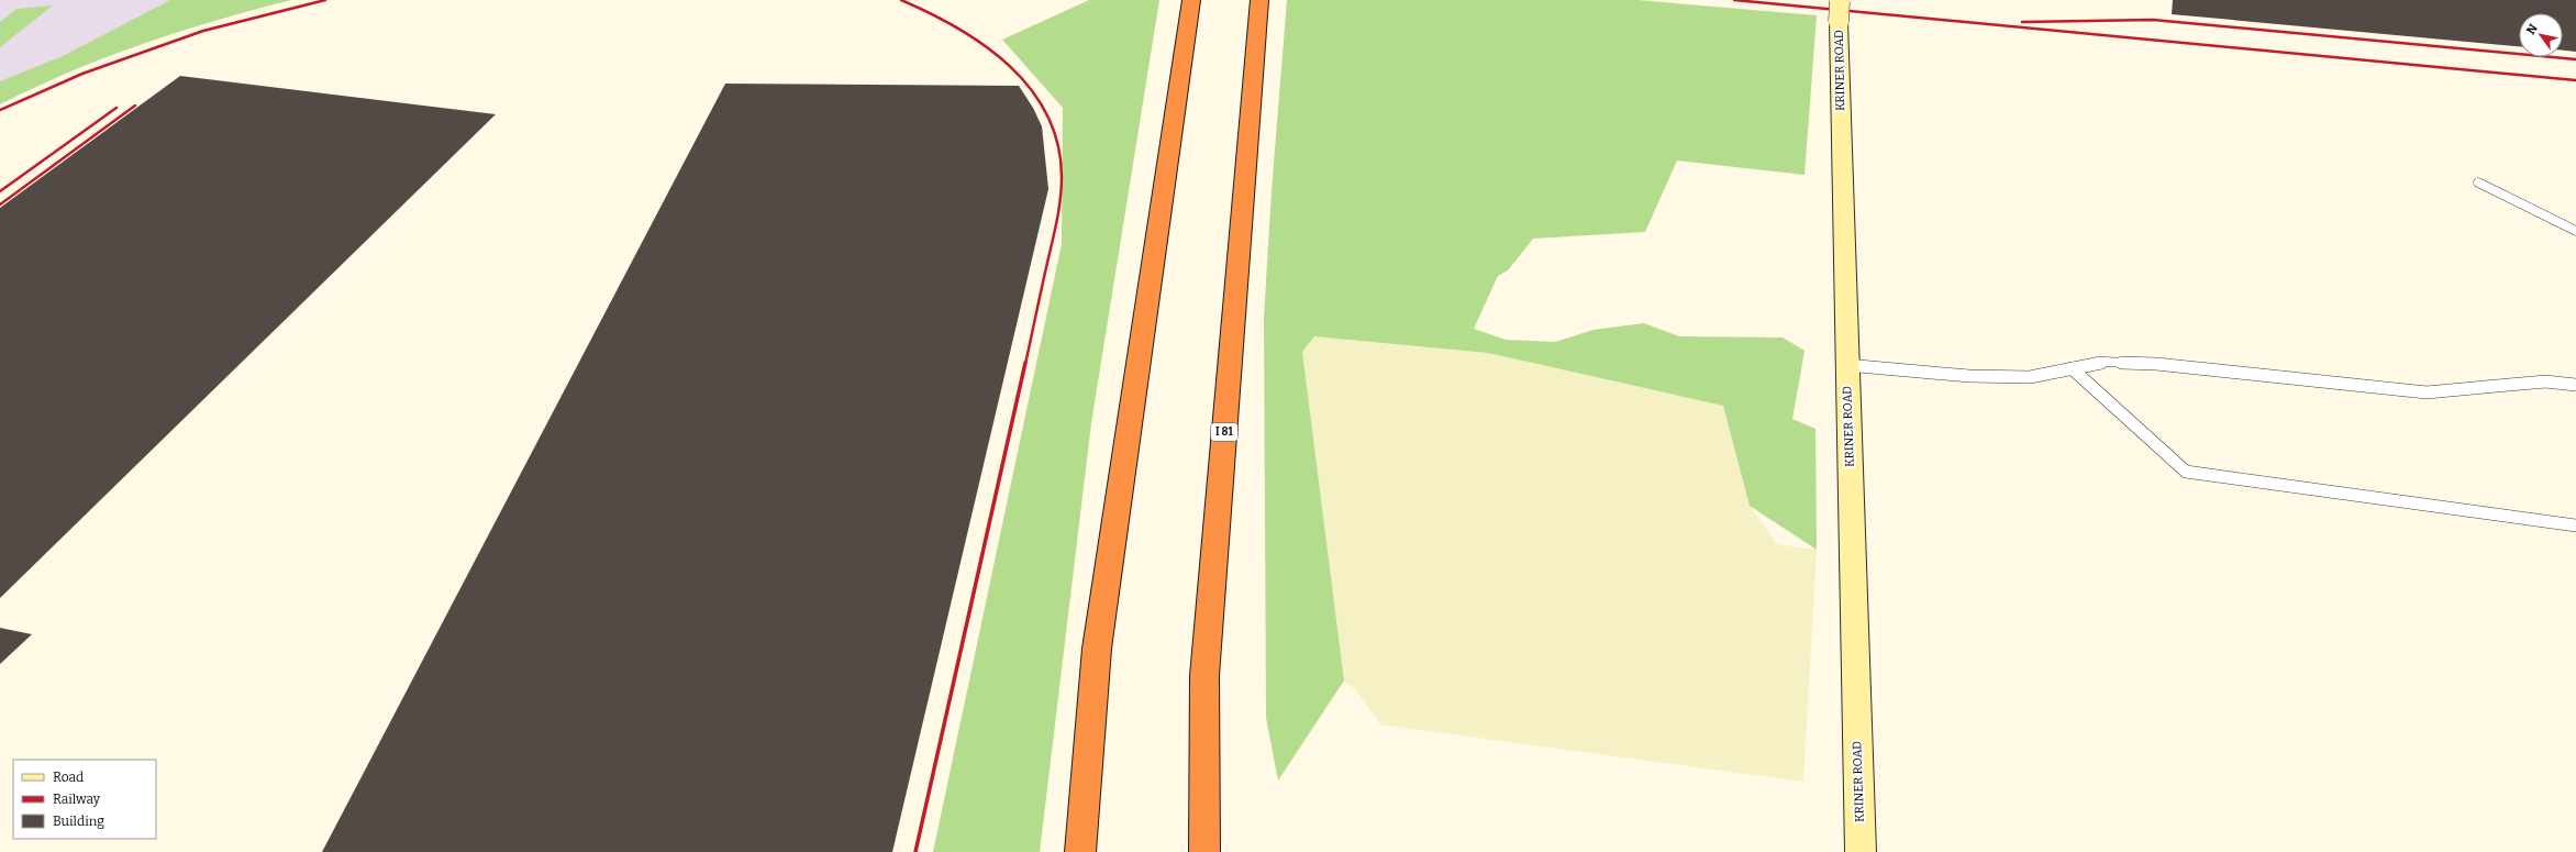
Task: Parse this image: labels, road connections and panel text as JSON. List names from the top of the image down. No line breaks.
{"streets":{"highway":["I 81"],"street":["KRINER ROAD"]},"legend":["Road","Railway","Building"],"north":"top left"}
